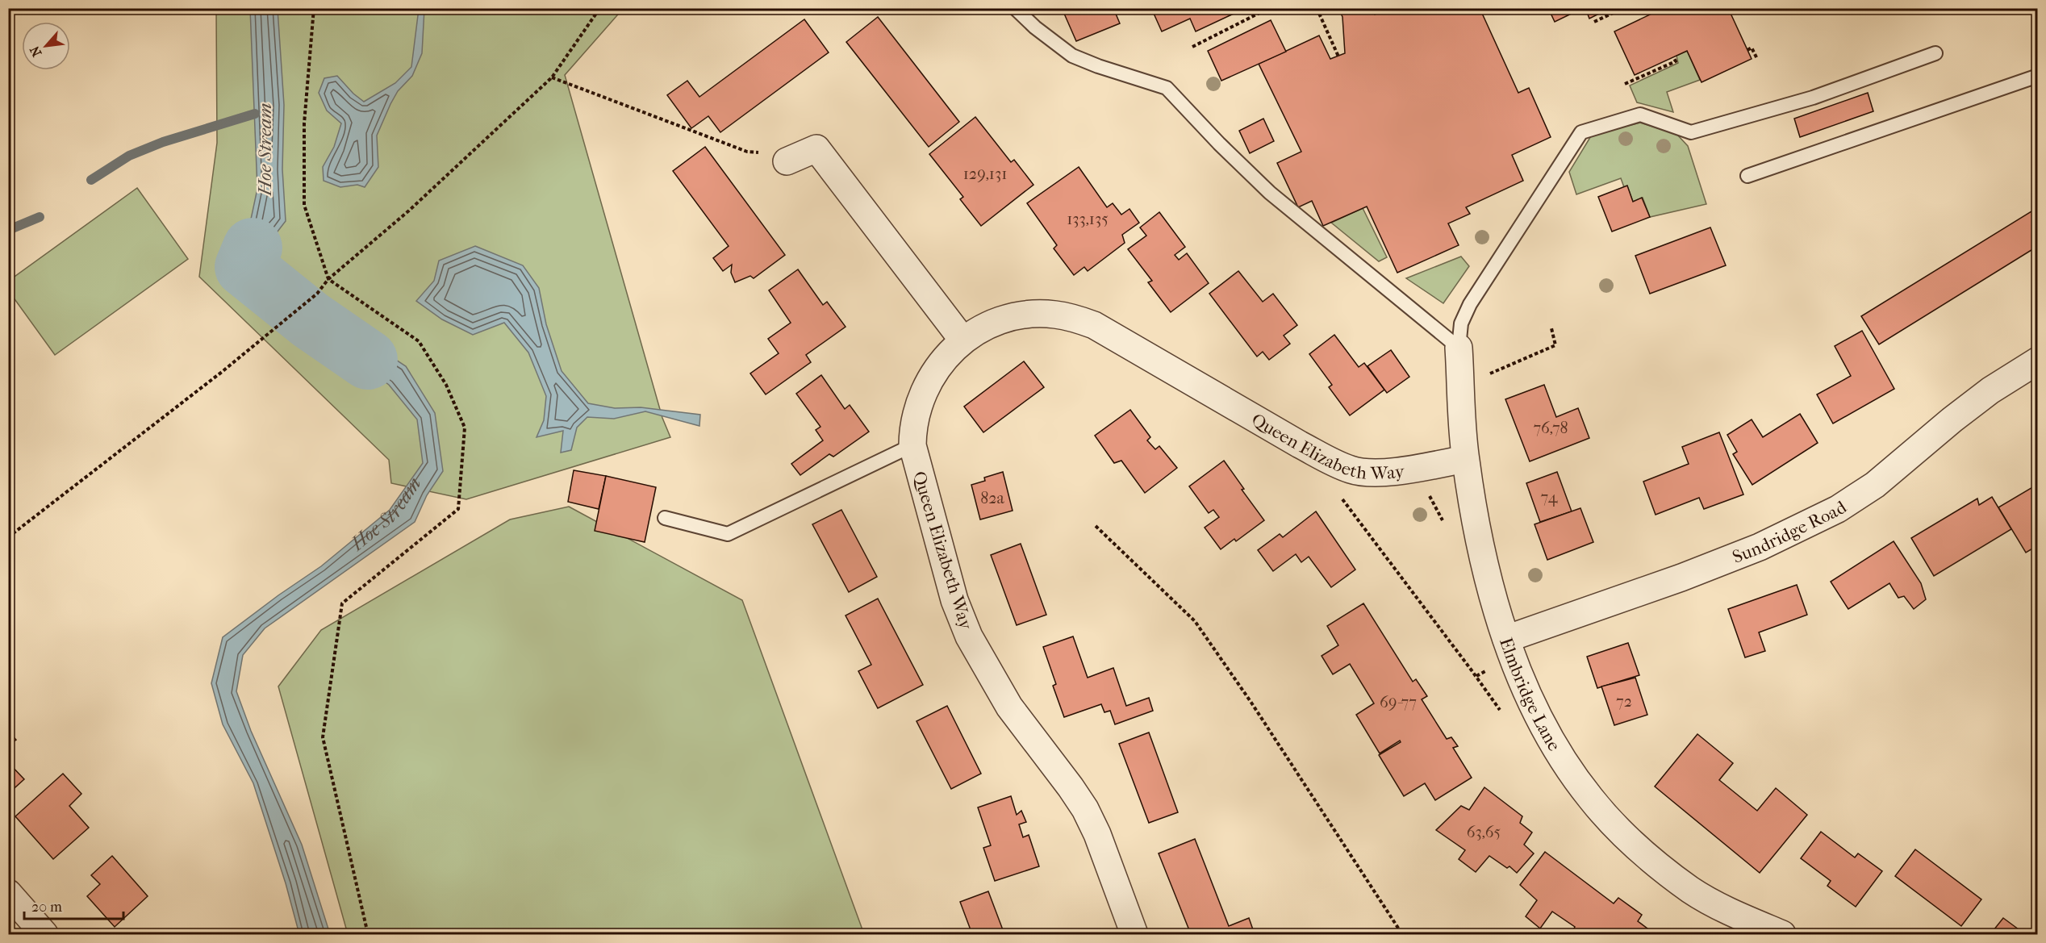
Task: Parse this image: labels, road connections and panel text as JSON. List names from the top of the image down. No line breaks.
{"streets":{"street":["Queen Elizabeth Way","Sundridge Road","Elmbridge Lane"]},"crossings":[["Queen Elizabeth Way","Elmbridge Lane"],["Sundridge Road","Elmbridge Lane"]],"water":["Hoe Stream"],"house_numbers":["129,131","133,135","76,78","74","82a","72","69-77","63,65"],"scale_bar":"20 m","north":"bottom left"}
